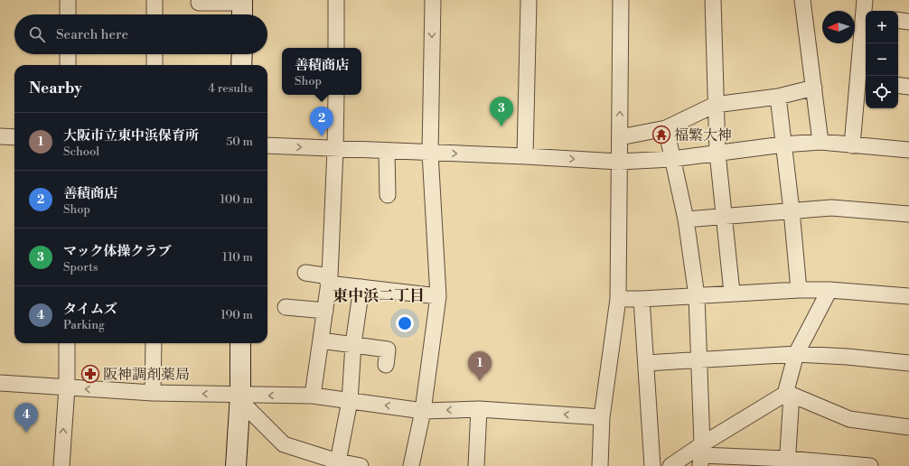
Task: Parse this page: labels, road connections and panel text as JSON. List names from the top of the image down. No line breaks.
{"districts":["東中浜二丁目"],"places":{"temple":["福繁大神"],"pharmacy":["阪神調剤薬局"]},"north":"left","page":{"map_buttons":["+","−"],"search":"Search here","popup":["善積商店","Shop"],"heading":["Nearby","4 results"],"pins":["3","2","1","4"],"list":[{"mark":"1","name":"大阪市立東中浜保育所","note":"School","value":"50 m"},{"mark":"2","name":"善積商店","note":"Shop","value":"100 m"},{"mark":"3","name":"マック体操クラブ","note":"Sports","value":"110 m"},{"mark":"4","name":"タイムズ","note":"Parking","value":"190 m"}]}}
